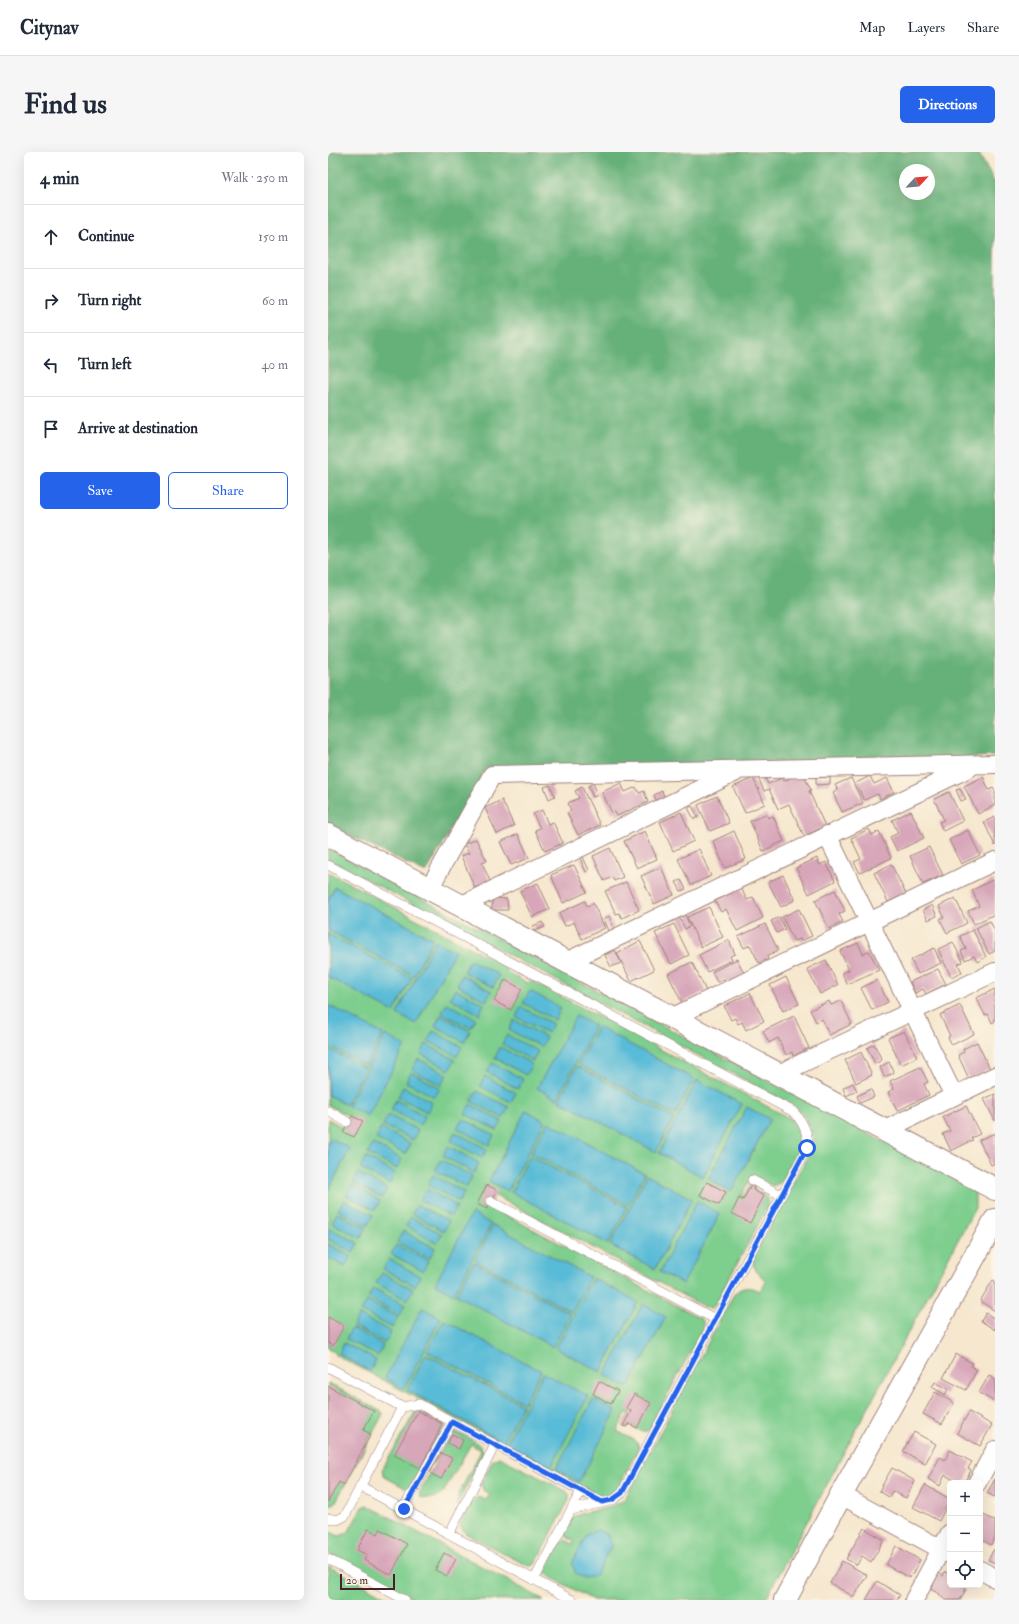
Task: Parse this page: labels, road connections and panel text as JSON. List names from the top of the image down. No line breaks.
{"scale_bar":"20 m","north":"top right","page":{"header":"Citynav","nav":["Map","Layers","Share"],"buttons":["Directions",["Save","Share"]],"title":"Find us","heading":["4 min","Walk · 250 m"],"list":[["Continue","150 m"],["Turn right","60 m"],["Turn left","40 m"],"Arrive at destination"],"map_buttons":["+","−"],"scale":"20 m"}}
